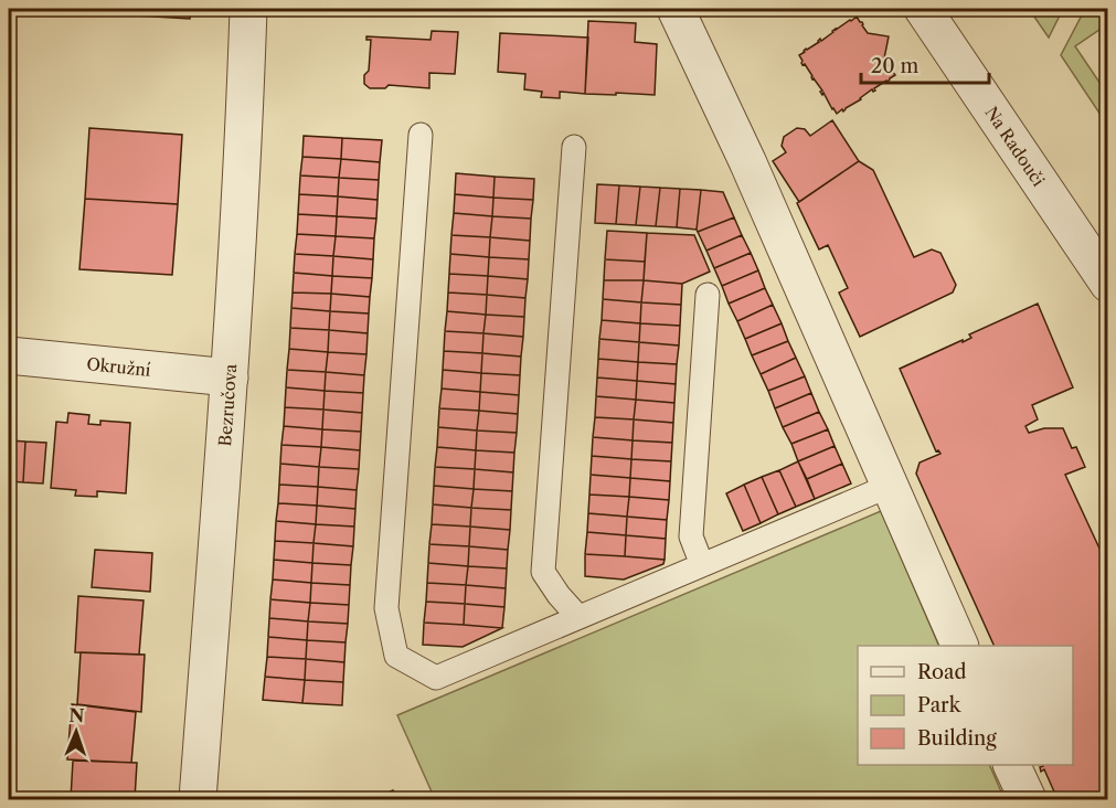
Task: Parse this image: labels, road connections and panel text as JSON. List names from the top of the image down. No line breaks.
{"streets":{"street":["Na Radouči","Okružní","Bezručova"]},"crossings":[["Okružní","Bezručova"]],"legend":["Road","Park","Building"],"scale_bar":"20 m","north":"top"}
